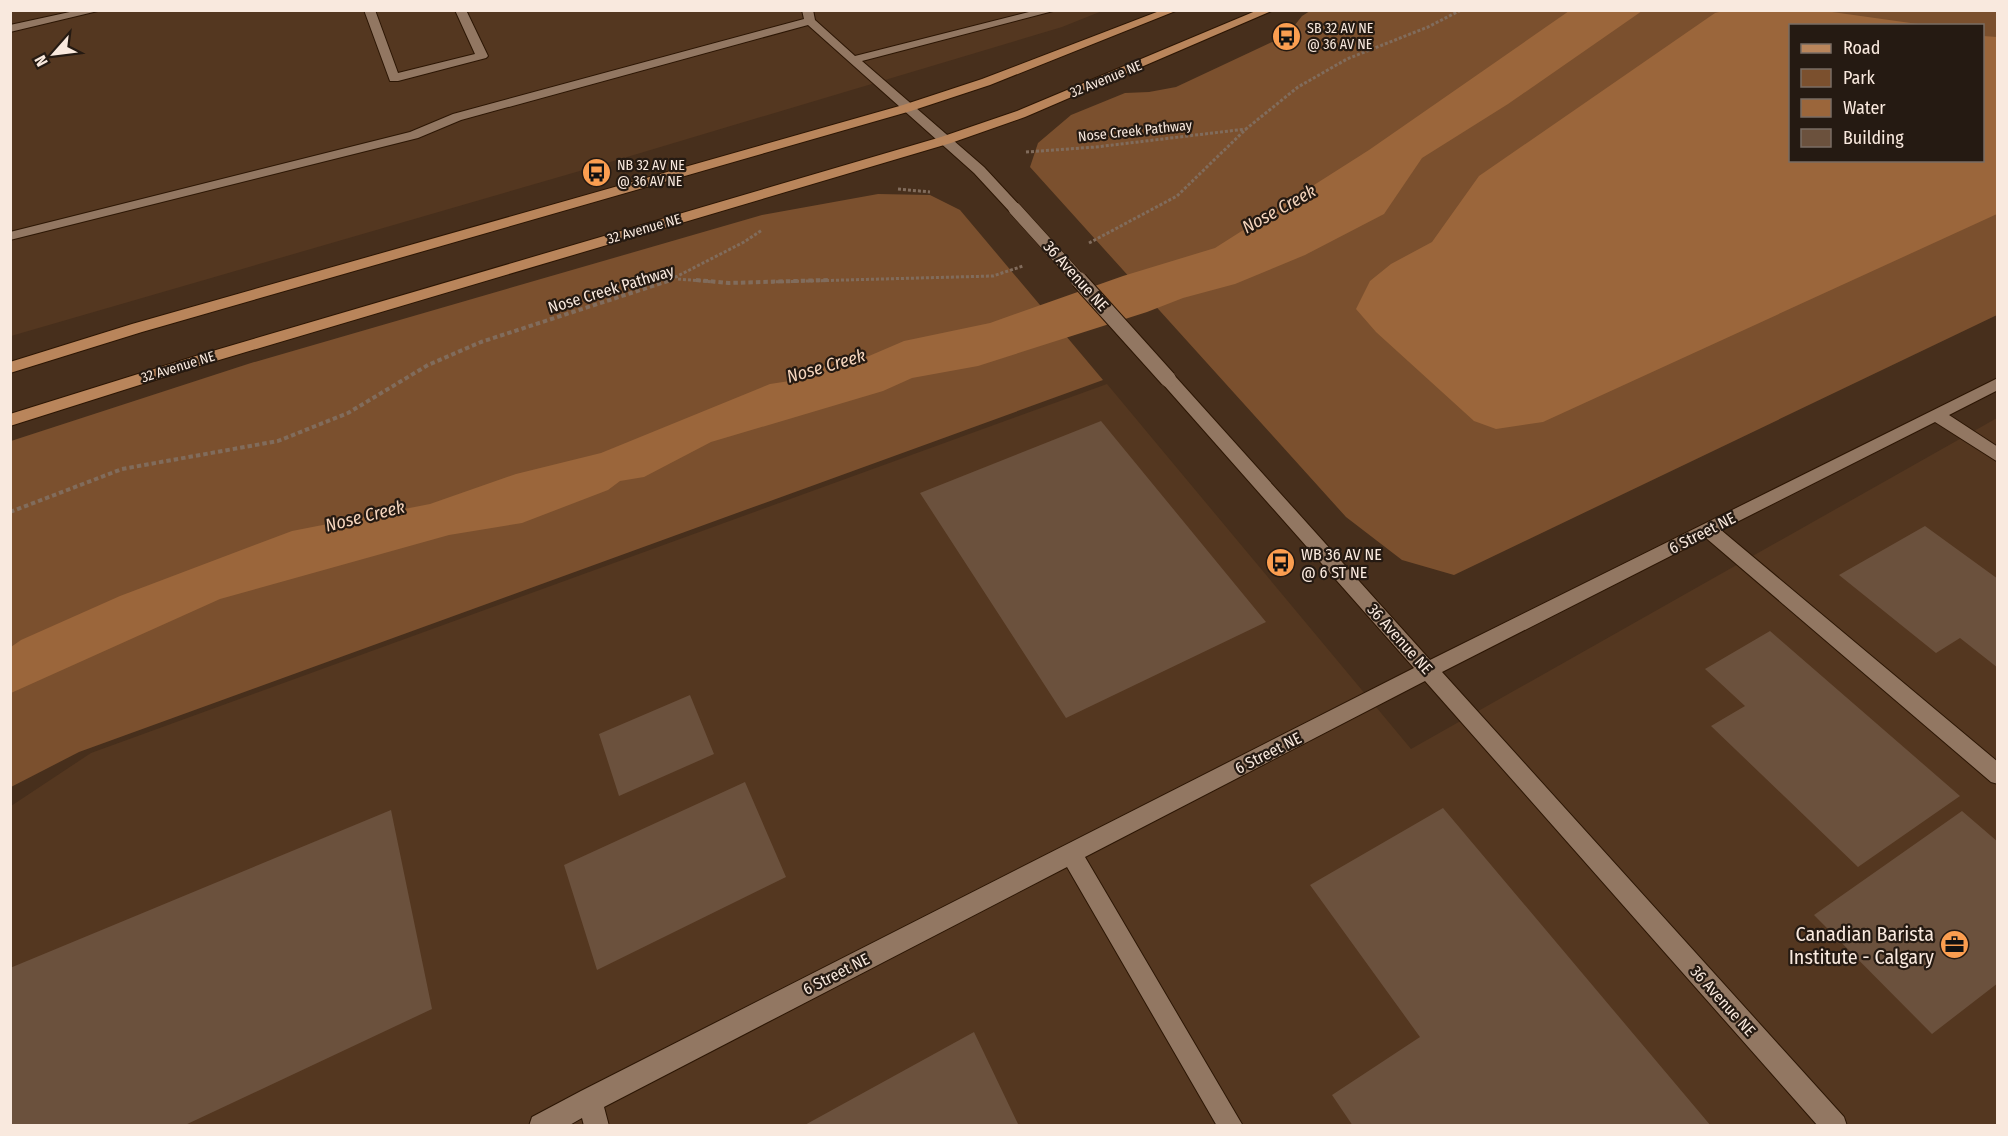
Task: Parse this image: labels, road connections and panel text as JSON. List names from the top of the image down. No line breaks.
{"streets":{"main road":["32 Avenue NE"],"street":["36 Avenue NE","6 Street NE"],"path":["Nose Creek Pathway"]},"crossings":[["32 Avenue NE","36 Avenue NE"],["36 Avenue NE","6 Street NE"]],"water":["Nose Creek"],"places":{"bus stop":["SB 32 AV NE @ 36 AV NE","NB 32 AV NE @ 36 AV NE","WB 36 AV NE @ 6 ST NE"],"office":["Canadian Barista Institute - Calgary"]},"legend":["Road","Park","Water","Building"],"north":"bottom left"}
